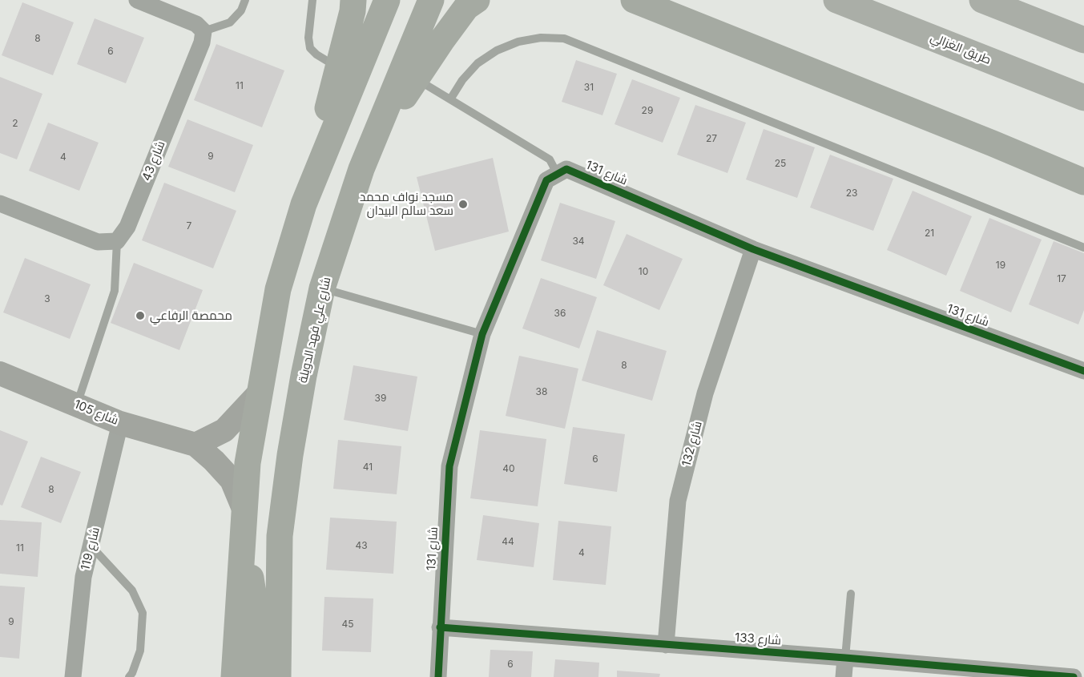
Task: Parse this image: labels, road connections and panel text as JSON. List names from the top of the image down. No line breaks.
{"streets":{"highway":["طريق الغزالي"],"main road":["شارع علي فهد الدويلة"],"street":["شارع 43","شارع 131","شارع 105","شارع 132","شارع 119","شارع 133"]},"crossings":[["شارع 131","شارع 132"],["شارع 131","شارع 133"],["شارع 105","شارع 119"],["شارع 132","شارع 133"]],"places":["مسجد نواف محمد سعد سالم البيدان","محمصة الرفاعي"],"house_numbers":["8","6","11","31","29","2","27","9","4","25","23","7","21","34","19","10","17","3","36","8","38","39","6","41","40","8","44","43","11","4","9","45","6"]}
